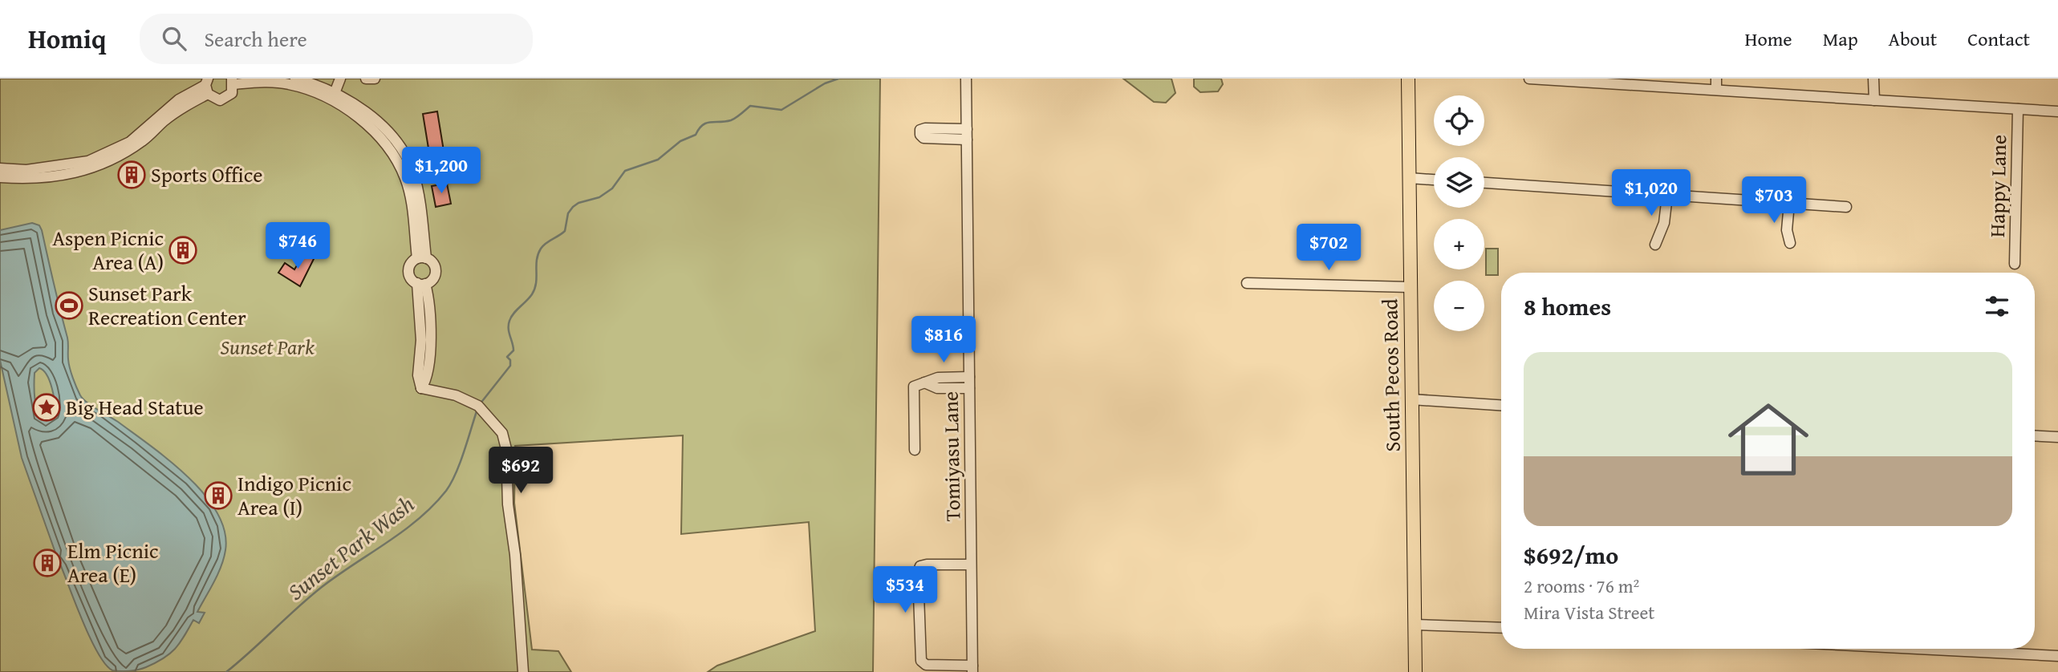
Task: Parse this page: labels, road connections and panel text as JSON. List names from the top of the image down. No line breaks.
{"streets":{"main road":["South Pecos Road"],"street":["Happy Lane","Tomiyasu Lane"]},"water":["Sunset Park Wash"],"parks":["Sunset Park"],"places":{"building":["Sports Office","Aspen Picnic Area (A)","Indigo Picnic Area (I)","Elm Picnic Area (E)"],"sports":["Sunset Park Recreation Center"],"place":["Big Head Statue"]},"page":{"header":"Homiq","search":"Search here","nav":["Home","Map","About","Contact"],"map_buttons":["+","−"],"price":["$1,200","$1,020","$703","$746","$702","$816","$692","$534"],"heading":"8 homes","list":[{"name":"$692/mo","note":"2 rooms · 76 m² · Mira Vista Street"}]}}
